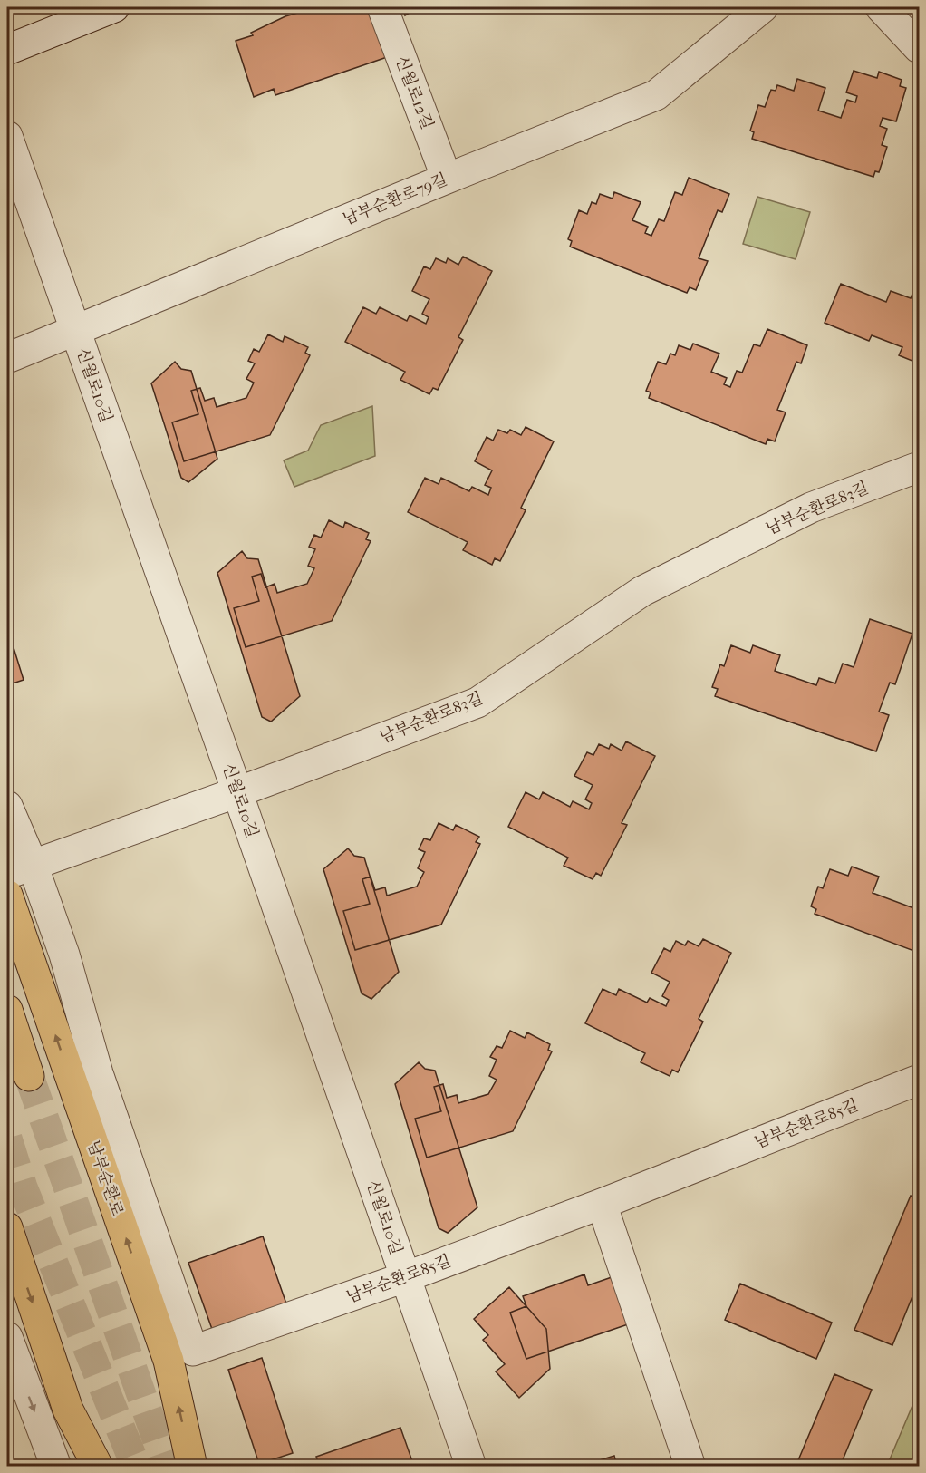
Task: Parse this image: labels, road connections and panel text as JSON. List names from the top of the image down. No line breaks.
{"streets":{"main road":["남부순환로"],"street":["신월로12길","남부순환로79길","신월로10길","남부순환로83길","남부순환로85길"]},"crossings":[["신월로12길","남부순환로79길"],["남부순환로79길","신월로10길"],["신월로10길","남부순환로83길"],["신월로10길","남부순환로85길"],["남부순환로83길","남부순환로"],["남부순환로85길","남부순환로"]]}
